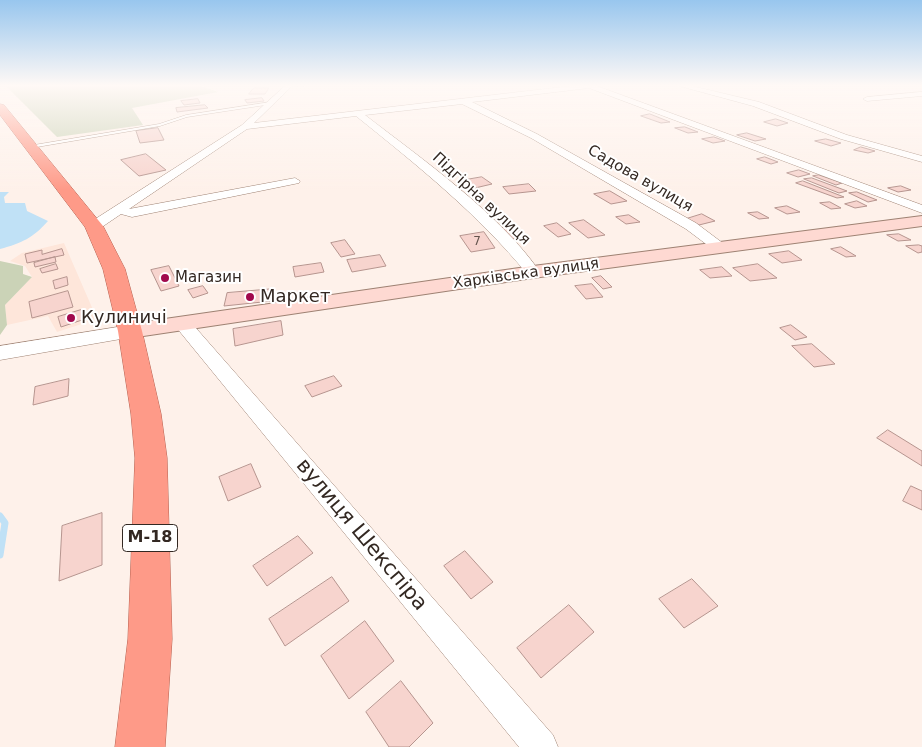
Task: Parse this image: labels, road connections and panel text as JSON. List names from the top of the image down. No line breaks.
{"streets":{"highway":["М-18"],"main road":["Харківська вулиця"],"street":["Садова вулиця","Підгірна вулиця","вулиця Шекспіра"]},"crossings":[["Садова вулиця","Харківська вулиця"],["Підгірна вулиця","Харківська вулиця"],["Харківська вулиця","вулиця Шекспіра"],["Харківська вулиця","М-18"]],"places":["Магазин","Маркет","Кулиничі"],"house_numbers":["7"]}
